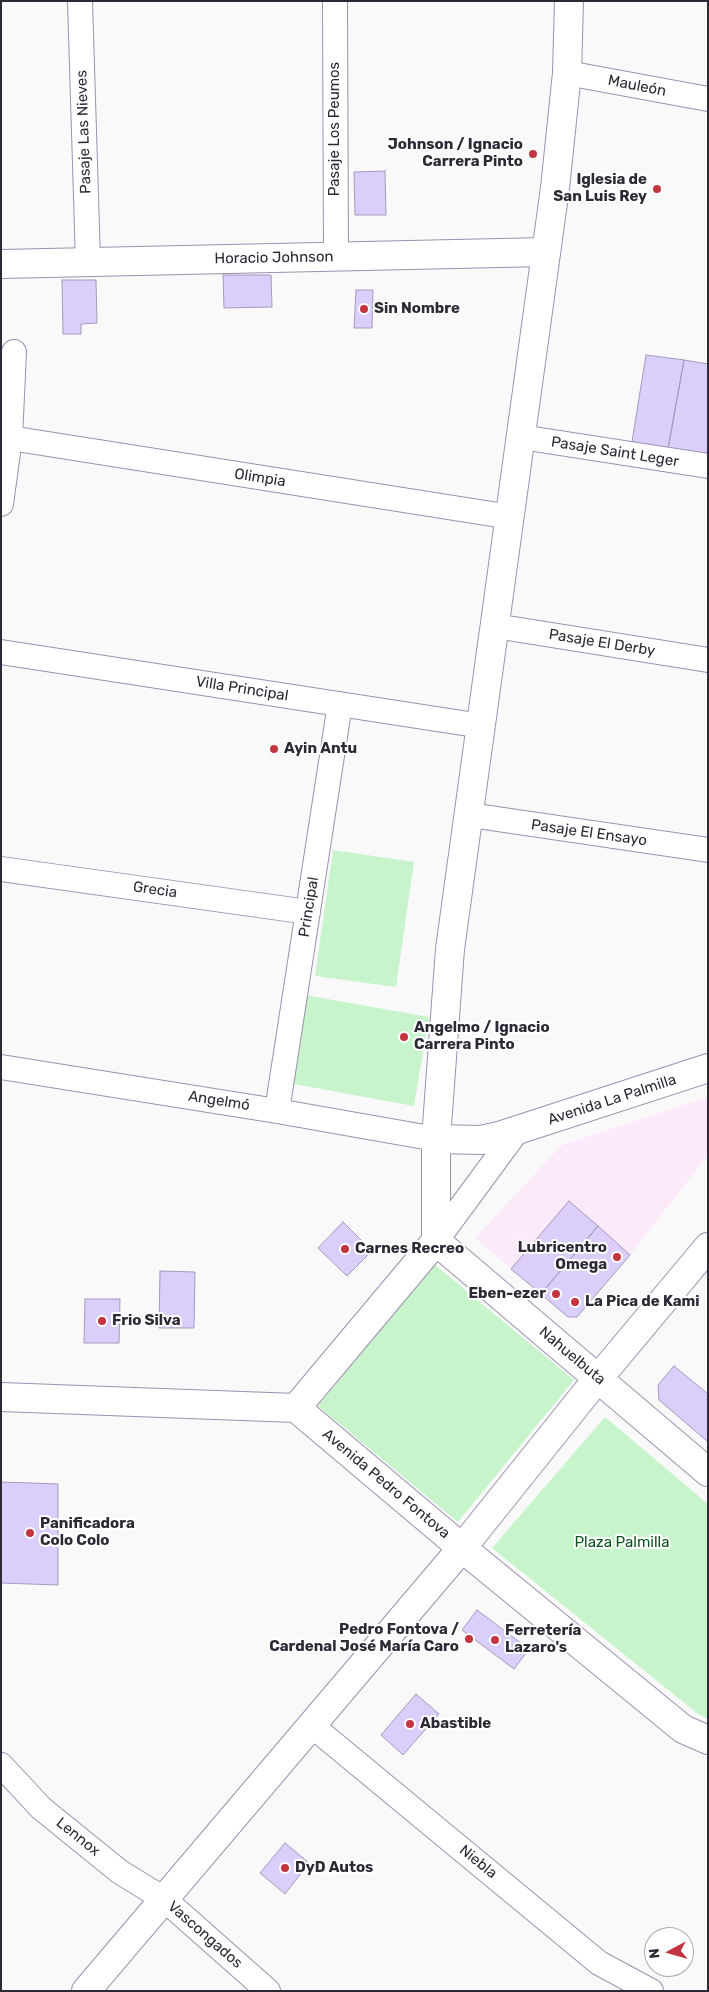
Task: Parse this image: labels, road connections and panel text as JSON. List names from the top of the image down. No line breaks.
{"streets":{"main road":["Horacio Johnson","Avenida La Palmilla","Nahuelbuta","Avenida Pedro Fontova"],"street":["Mauleón","Pasaje Los Peumos","Pasaje Las Nieves","Pasaje Saint Leger","Olimpia","Pasaje El Derby","Villa Principal","Pasaje El Ensayo","Grecia","Principal","Angelmó","Lennox","Niebla","Vascongados"]},"crossings":[["Pasaje Los Peumos","Horacio Johnson"],["Pasaje Las Nieves","Horacio Johnson"],["Villa Principal","Principal"],["Grecia","Principal"],["Principal","Angelmó"],["Avenida La Palmilla","Angelmó"],["Lennox","Vascongados"]],"parks":["Plaza Palmilla"],"places":["Johnson / Ignacio Carrera Pinto","Iglesia de San Luis Rey","Sin Nombre","Ayin Antu","Angelmo / Ignacio Carrera Pinto","Carnes Recreo","Lubricentro Omega","Eben-ezer","La Pica de Kami","Frio Silva","Panificadora Colo Colo","Pedro Fontova / Cardenal José María Caro","Ferretería Lazaro's","Abastible","DyD Autos"],"north":"left"}
